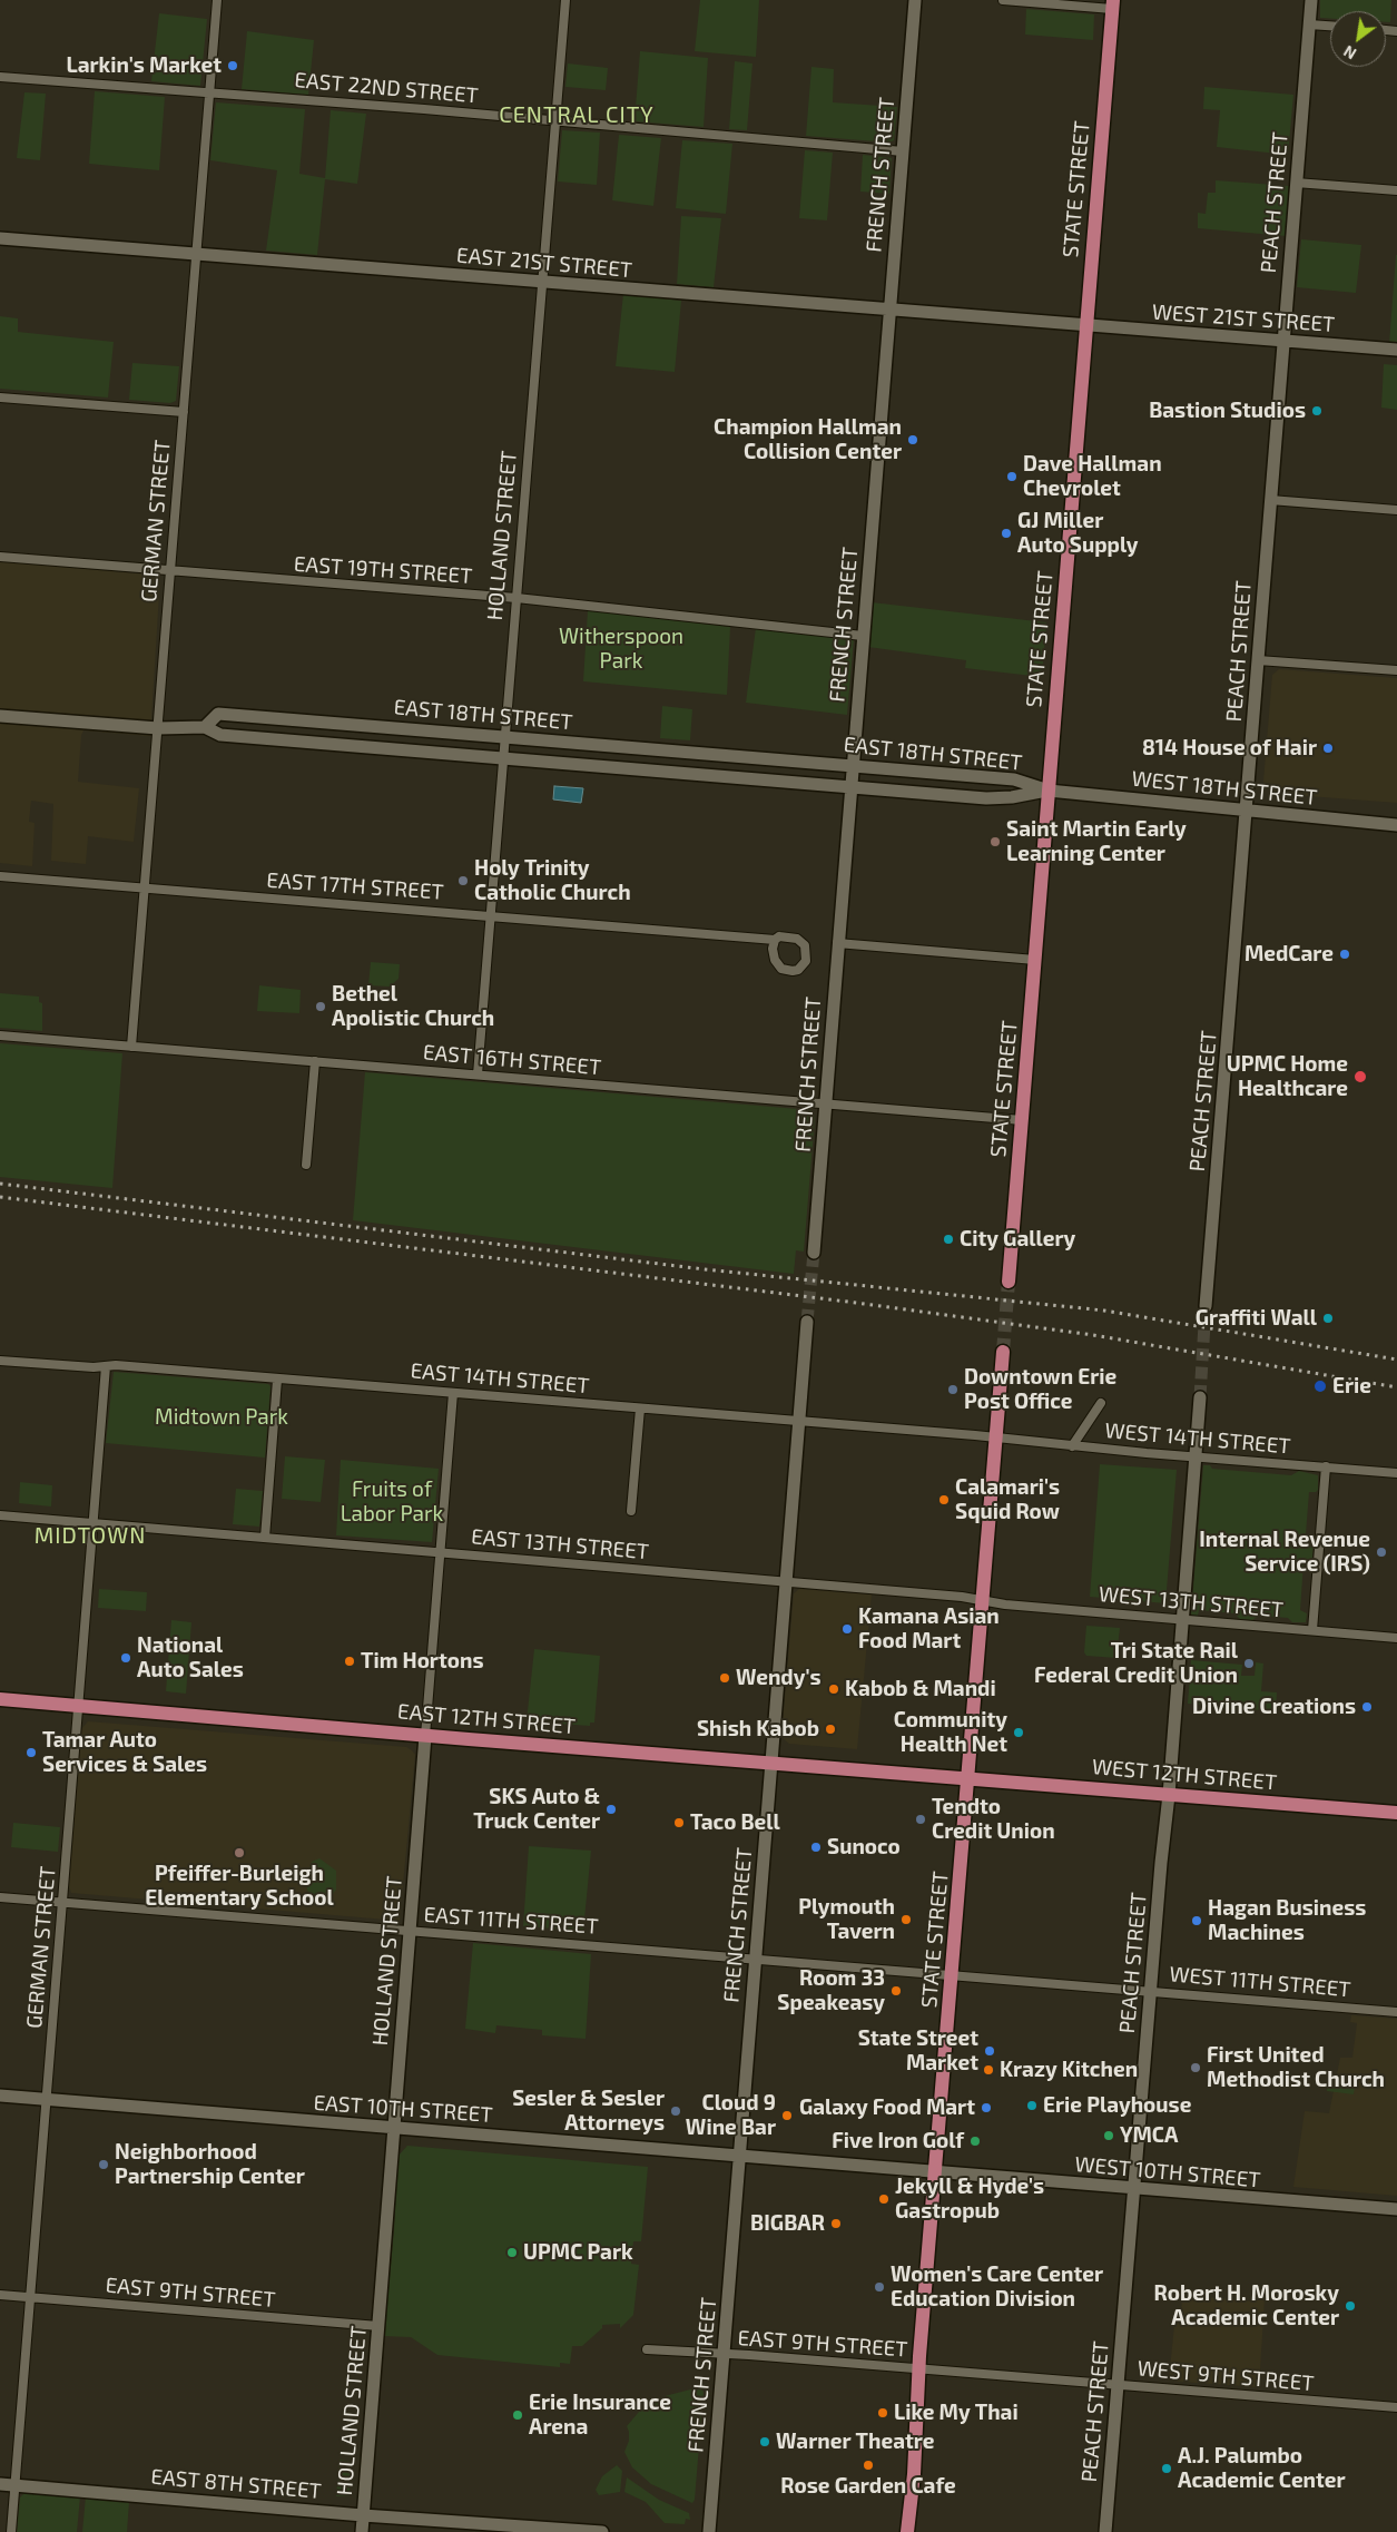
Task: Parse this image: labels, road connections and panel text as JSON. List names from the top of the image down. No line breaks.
{"streets":{"main road":["FRENCH STREET","STATE STREET","PEACH STREET","EAST 21ST STREET","WEST 21ST STREET","HOLLAND STREET","EAST 18TH STREET","WEST 18TH STREET","EAST 12TH STREET","WEST 12TH STREET","EAST 10TH STREET","WEST 10TH STREET","EAST 8TH STREET"],"street":["EAST 22ND STREET","GERMAN STREET","EAST 19TH STREET","EAST 17TH STREET","EAST 16TH STREET","EAST 14TH STREET","WEST 14TH STREET","EAST 13TH STREET","WEST 13TH STREET","EAST 11TH STREET","WEST 11TH STREET","EAST 9TH STREET","WEST 9TH STREET"]},"crossings":[["EAST 22ND STREET","FRENCH STREET"],["EAST 22ND STREET","GERMAN STREET"],["EAST 22ND STREET","HOLLAND STREET"],["FRENCH STREET","EAST 21ST STREET"],["FRENCH STREET","EAST 19TH STREET"],["FRENCH STREET","EAST 18TH STREET"],["FRENCH STREET","EAST 16TH STREET"],["FRENCH STREET","EAST 14TH STREET"],["FRENCH STREET","EAST 13TH STREET"],["FRENCH STREET","EAST 12TH STREET"],["FRENCH STREET","EAST 11TH STREET"],["FRENCH STREET","EAST 10TH STREET"],["FRENCH STREET","EAST 9TH STREET"],["STATE STREET","EAST 21ST STREET"],["STATE STREET","WEST 21ST STREET"],["STATE STREET","EAST 18TH STREET"],["STATE STREET","WEST 18TH STREET"],["STATE STREET","EAST 16TH STREET"],["STATE STREET","EAST 14TH STREET"],["STATE STREET","WEST 14TH STREET"],["STATE STREET","EAST 13TH STREET"],["STATE STREET","WEST 13TH STREET"],["STATE STREET","EAST 12TH STREET"],["STATE STREET","WEST 12TH STREET"],["STATE STREET","EAST 11TH STREET"],["STATE STREET","WEST 11TH STREET"],["STATE STREET","EAST 10TH STREET"],["STATE STREET","WEST 10TH STREET"],["STATE STREET","EAST 9TH STREET"],["STATE STREET","WEST 9TH STREET"],["PEACH STREET","WEST 21ST STREET"],["PEACH STREET","WEST 18TH STREET"],["PEACH STREET","WEST 14TH STREET"],["PEACH STREET","WEST 13TH STREET"],["PEACH STREET","WEST 12TH STREET"],["PEACH STREET","WEST 11TH STREET"],["PEACH STREET","WEST 10TH STREET"],["PEACH STREET","WEST 9TH STREET"],["EAST 21ST STREET","WEST 21ST STREET"],["EAST 21ST STREET","GERMAN STREET"],["EAST 21ST STREET","HOLLAND STREET"],["GERMAN STREET","EAST 19TH STREET"],["GERMAN STREET","EAST 18TH STREET"],["GERMAN STREET","EAST 17TH STREET"],["GERMAN STREET","EAST 16TH STREET"],["GERMAN STREET","EAST 14TH STREET"],["GERMAN STREET","EAST 13TH STREET"],["GERMAN STREET","EAST 12TH STREET"],["GERMAN STREET","EAST 11TH STREET"],["GERMAN STREET","EAST 10TH STREET"],["GERMAN STREET","EAST 9TH STREET"],["GERMAN STREET","EAST 8TH STREET"],["HOLLAND STREET","EAST 19TH STREET"],["HOLLAND STREET","EAST 18TH STREET"],["HOLLAND STREET","EAST 17TH STREET"],["HOLLAND STREET","EAST 16TH STREET"],["HOLLAND STREET","EAST 14TH STREET"],["HOLLAND STREET","EAST 13TH STREET"],["HOLLAND STREET","EAST 12TH STREET"],["HOLLAND STREET","EAST 11TH STREET"],["HOLLAND STREET","EAST 10TH STREET"],["HOLLAND STREET","EAST 9TH STREET"],["HOLLAND STREET","EAST 8TH STREET"],["EAST 18TH STREET","WEST 18TH STREET"],["EAST 14TH STREET","WEST 14TH STREET"],["EAST 13TH STREET","WEST 13TH STREET"],["EAST 12TH STREET","WEST 12TH STREET"],["EAST 11TH STREET","WEST 11TH STREET"],["EAST 10TH STREET","WEST 10TH STREET"],["EAST 9TH STREET","WEST 9TH STREET"]],"districts":["CENTRAL CITY","MIDTOWN"],"parks":["Witherspoon Park","Midtown Park","Fruits of Labor Park"],"places":["Larkin's Market","Bastion Studios","Champion Hallman Collision Center","Dave Hallman Chevrolet","GJ Miller Auto Supply","814 House of Hair","Saint Martin Early Learning Center","Holy Trinity Catholic Church","MedCare","Bethel Apolistic Church","UPMC Home Healthcare","City Gallery","Graffiti Wall","Erie","Downtown Erie Post Office","Calamari's Squid Row","Internal Revenue Service (IRS)","Kamana Asian Food Mart","National Auto Sales","Tim Hortons","Tri State Rail Federal Credit Union","Wendy's","Kabob & Mandi","Divine Creations","Shish Kabob","Community Health Net","Tamar Auto Services & Sales","SKS Auto & Truck Center","Tendto Credit Union","Taco Bell","Sunoco","Pfeiffer-Burleigh Elementary School","Plymouth Tavern","Hagan Business Machines","Room 33 Speakeasy","State Street Market","First United Methodist Church","Krazy Kitchen","Erie Playhouse","Galaxy Food Mart","Sesler & Sesler Attorneys","Cloud 9 Wine Bar","YMCA","Five Iron Golf","Neighborhood Partnership Center","Jekyll & Hyde's Gastropub","BIGBAR","UPMC Park","Women's Care Center Education Division","Robert H. Morosky Academic Center","Like My Thai","Erie Insurance Arena","Warner Theatre","Rose Garden Cafe","A.J. Palumbo Academic Center"],"north":"bottom left"}
